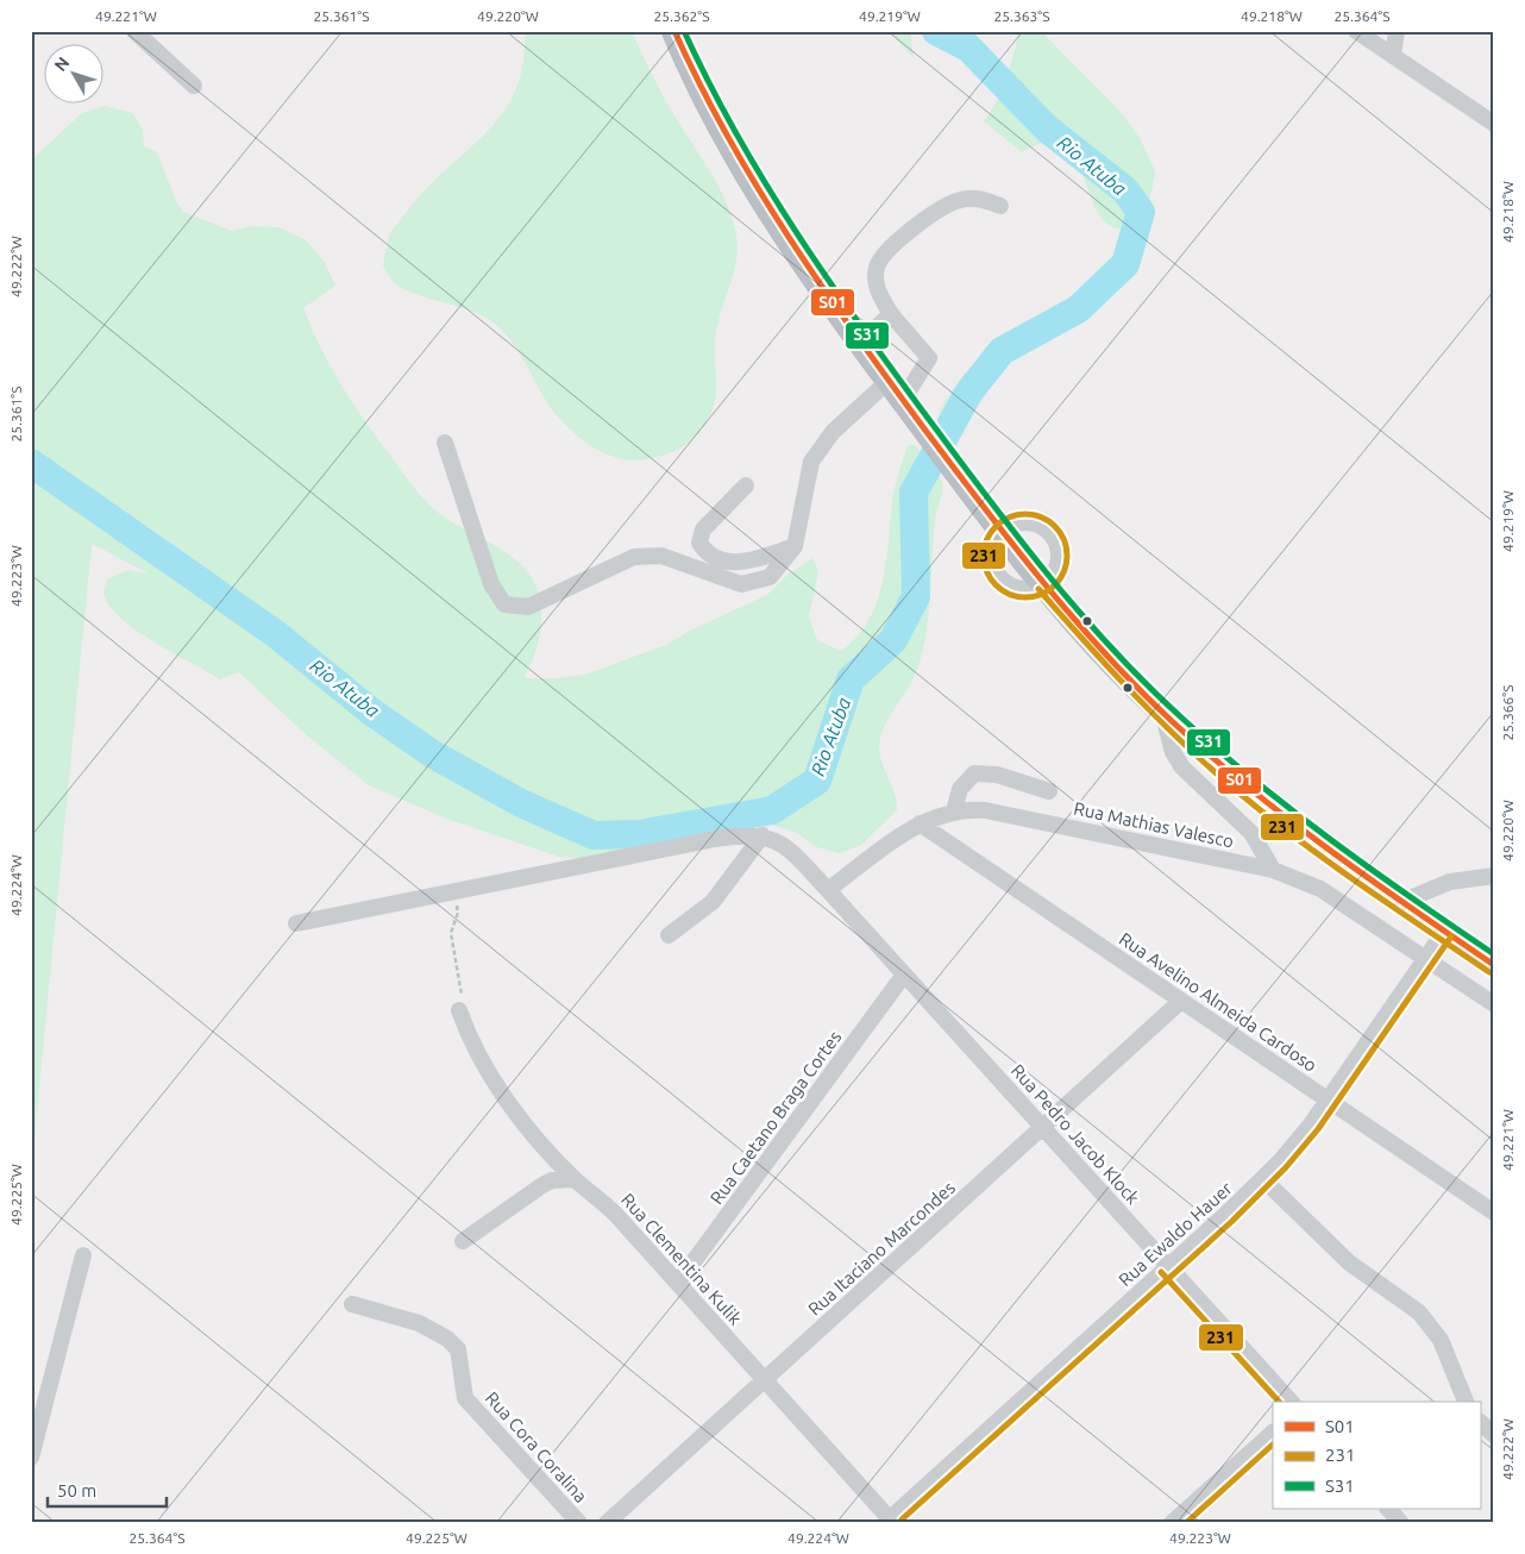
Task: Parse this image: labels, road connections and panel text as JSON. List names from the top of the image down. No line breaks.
{"streets":{"street":["Rua Mathias Valesco","Rua Avelino Almeida Cardoso","Rua Caetano Braga Cortes","Rua Pedro Jacob Klock","Rua Ewaldo Hauer","Rua Itaciano Marcondes","Rua Clementina Kulik","Rua Cora Coralina"]},"crossings":[["Rua Mathias Valesco","Rua Avelino Almeida Cardoso"],["Rua Mathias Valesco","Rua Pedro Jacob Klock"],["Rua Mathias Valesco","Rua Ewaldo Hauer"],["Rua Avelino Almeida Cardoso","Rua Ewaldo Hauer"],["Rua Avelino Almeida Cardoso","Rua Itaciano Marcondes"],["Rua Caetano Braga Cortes","Rua Pedro Jacob Klock"],["Rua Caetano Braga Cortes","Rua Clementina Kulik"],["Rua Pedro Jacob Klock","Rua Ewaldo Hauer"],["Rua Pedro Jacob Klock","Rua Itaciano Marcondes"],["Rua Ewaldo Hauer","Rua Clementina Kulik"],["Rua Itaciano Marcondes","Rua Clementina Kulik"]],"water":["Rio Atuba"],"lines":["transit line S01","transit line S31","transit line 231"],"legend":["S01","231","S31"],"scale_bar":"50 m","north":"top left","coordinates":["49.221°W","25.361°S","49.220°W","25.362°S","49.219°W","25.363°S","49.218°W","25.364°S","49.222°W","49.223°W","25.366°S","49.224°W","49.225°W"]}
